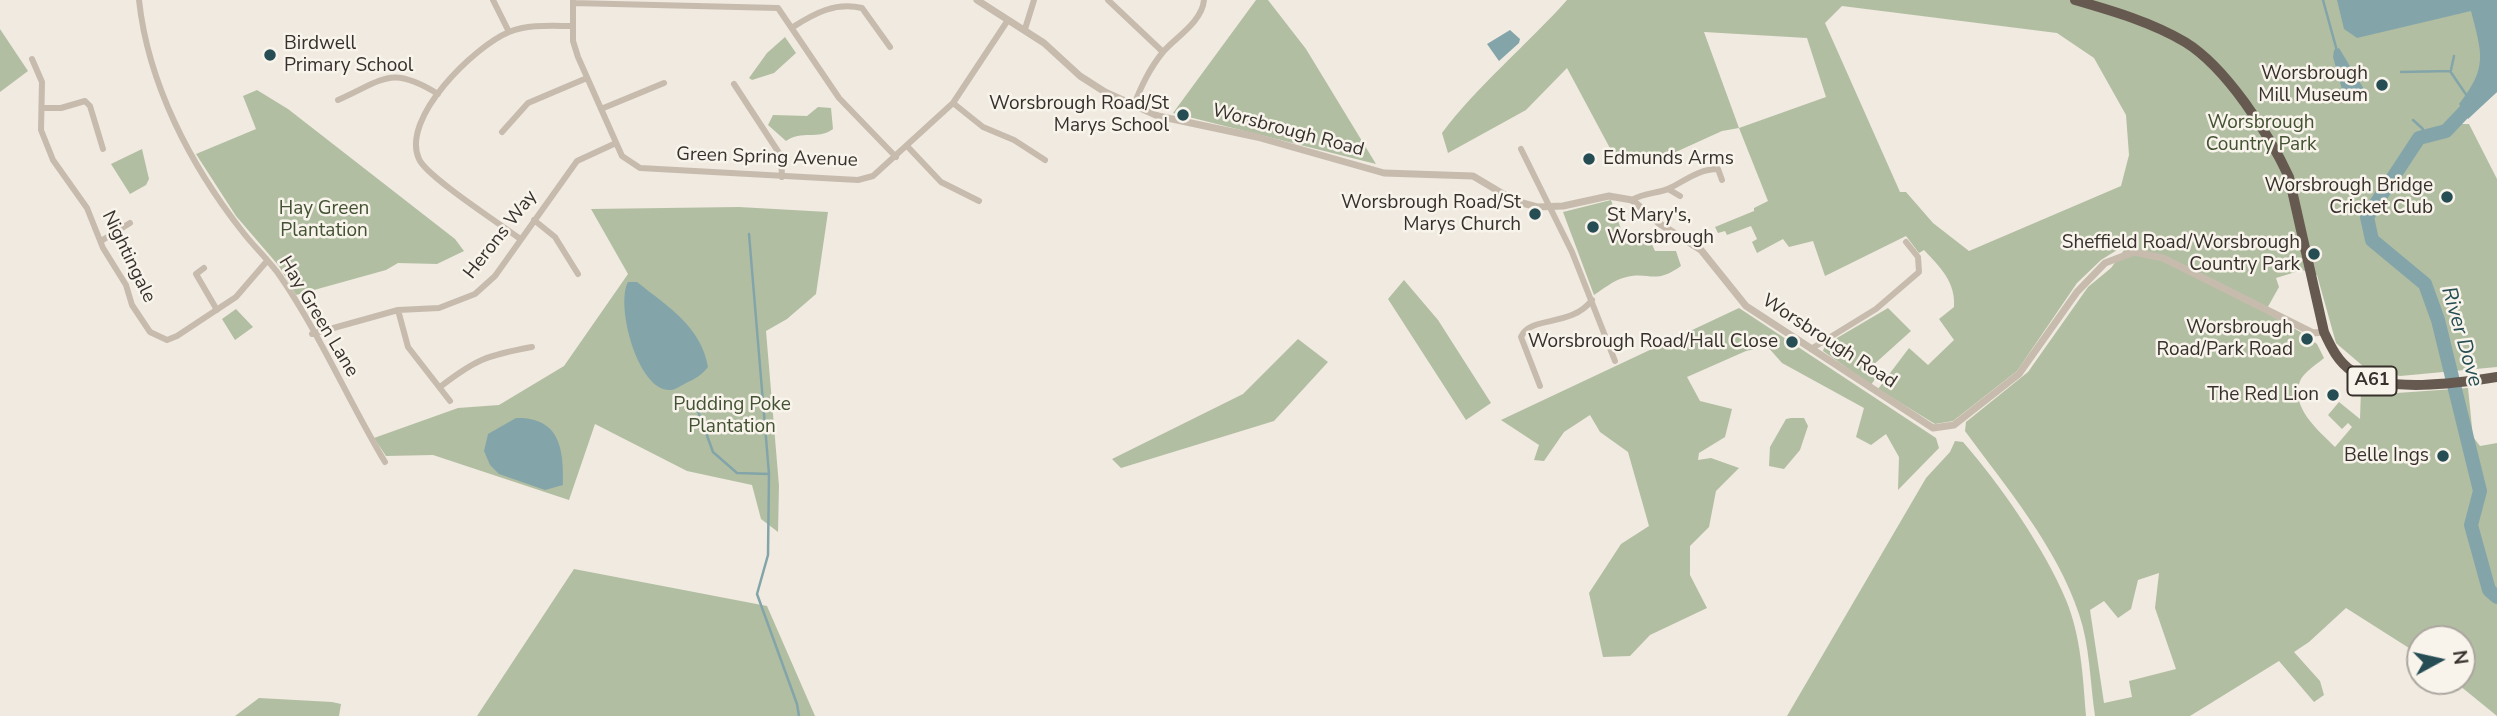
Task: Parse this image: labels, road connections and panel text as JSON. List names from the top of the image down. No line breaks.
{"streets":{"highway":["A61"],"street":["Worsbrough Road","Green Spring Avenue","Herons Way","Nightingale","Hay Green Lane"]},"crossings":[["Worsbrough Road","Green Spring Avenue"],["Worsbrough Road","A61"],["Green Spring Avenue","Herons Way"],["Herons Way","Hay Green Lane"],["Nightingale","Hay Green Lane"]],"water":["River Dove"],"parks":["Worsbrough Country Park","Hay Green Plantation","Pudding Poke Plantation"],"places":["Birdwell Primary School","Worsbrough Mill Museum","Worsbrough Road/St Marys School","Edmunds Arms","Worsbrough Bridge Cricket Club","Worsbrough Road/St Marys Church","St Mary's, Worsbrough","Sheffield Road/Worsbrough Country Park","Worsbrough Road/Park Road","Worsbrough Road/Hall Close","The Red Lion","Belle Ings"],"north":"right"}
